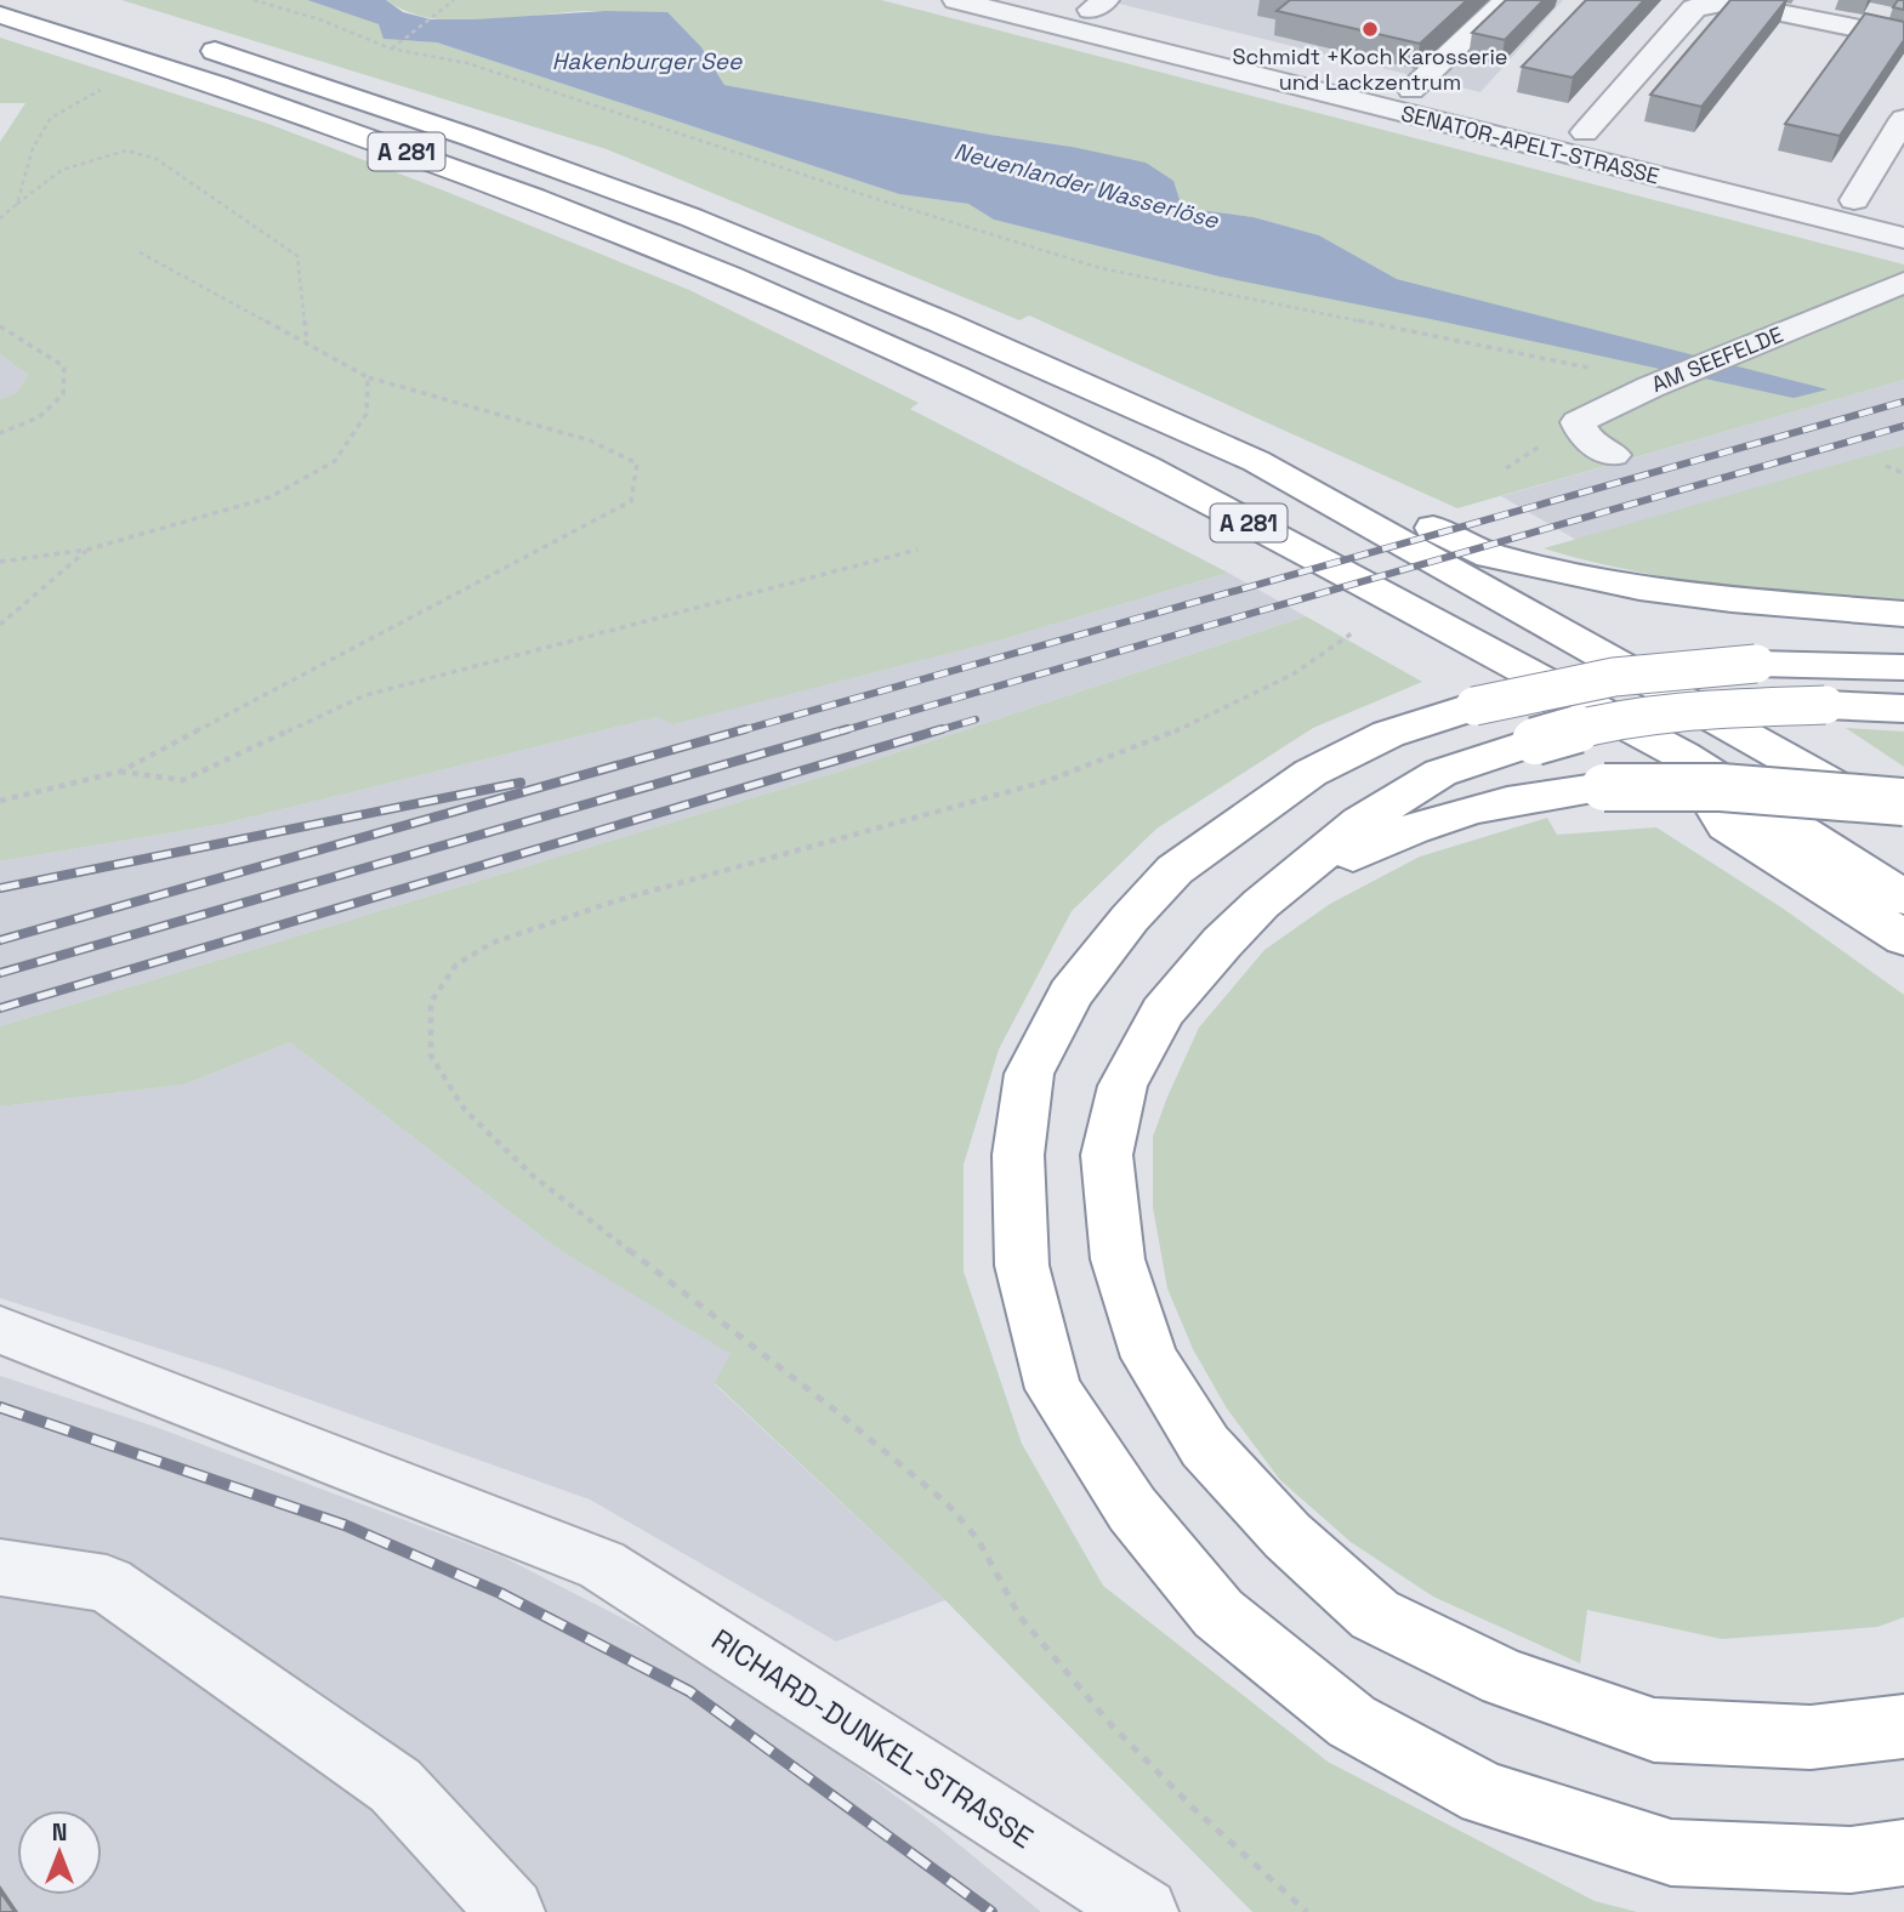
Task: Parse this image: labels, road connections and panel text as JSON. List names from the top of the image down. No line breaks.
{"streets":{"highway":["A 281"],"street":["SENATOR-APELT-STRASSE","AM SEEFELDE","RICHARD-DUNKEL-STRASSE"]},"water":["Hakenburger See","Neuenlander Wasserlöse"],"places":["Schmidt +Koch Karosserie und Lackzentrum"],"north":"top"}
